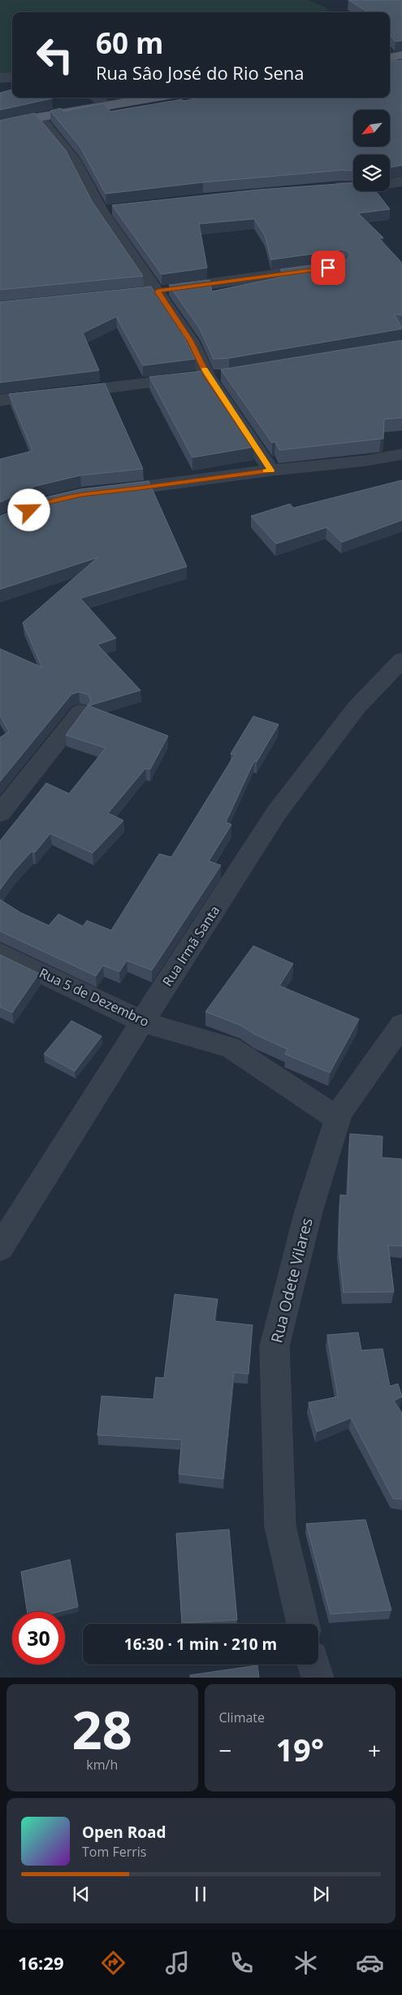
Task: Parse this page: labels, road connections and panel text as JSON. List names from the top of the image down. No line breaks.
{"streets":{"street":["Rua Irmã Santa","Rua 5 de Dezembro","Rua Odete Vilares"]},"crossings":[["Rua Irmã Santa","Rua 5 de Dezembro"],["Rua 5 de Dezembro","Rua Odete Vilares"]],"north":"bottom left","page":{"turn":["60 m","Rua Sâo José do Rio Sena"],"limit":"30","trip":"16:30 · 1 min · 210 m","tile":[["28","km/h"],"Climate"],"heat":["−","19°","+"],"song":["Open Road","Tom Ferris"],"tabs":"16:29"}}
